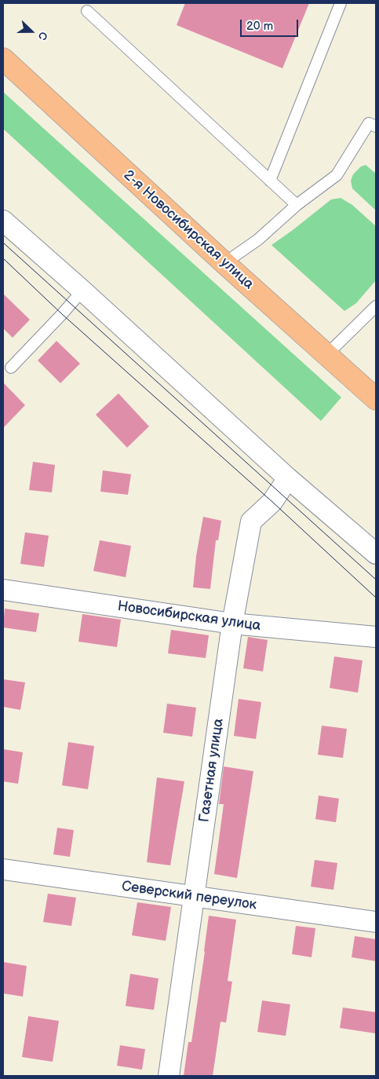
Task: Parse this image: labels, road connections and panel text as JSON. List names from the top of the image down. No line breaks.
{"streets":{"main road":["2-я Новосибирская улица"],"street":["Новосибирская улица","Газетная улица","Северский переулок"]},"crossings":[["Новосибирская улица","Газетная улица"],["Газетная улица","Северский переулок"]],"scale_bar":"20 m","north":"right"}
